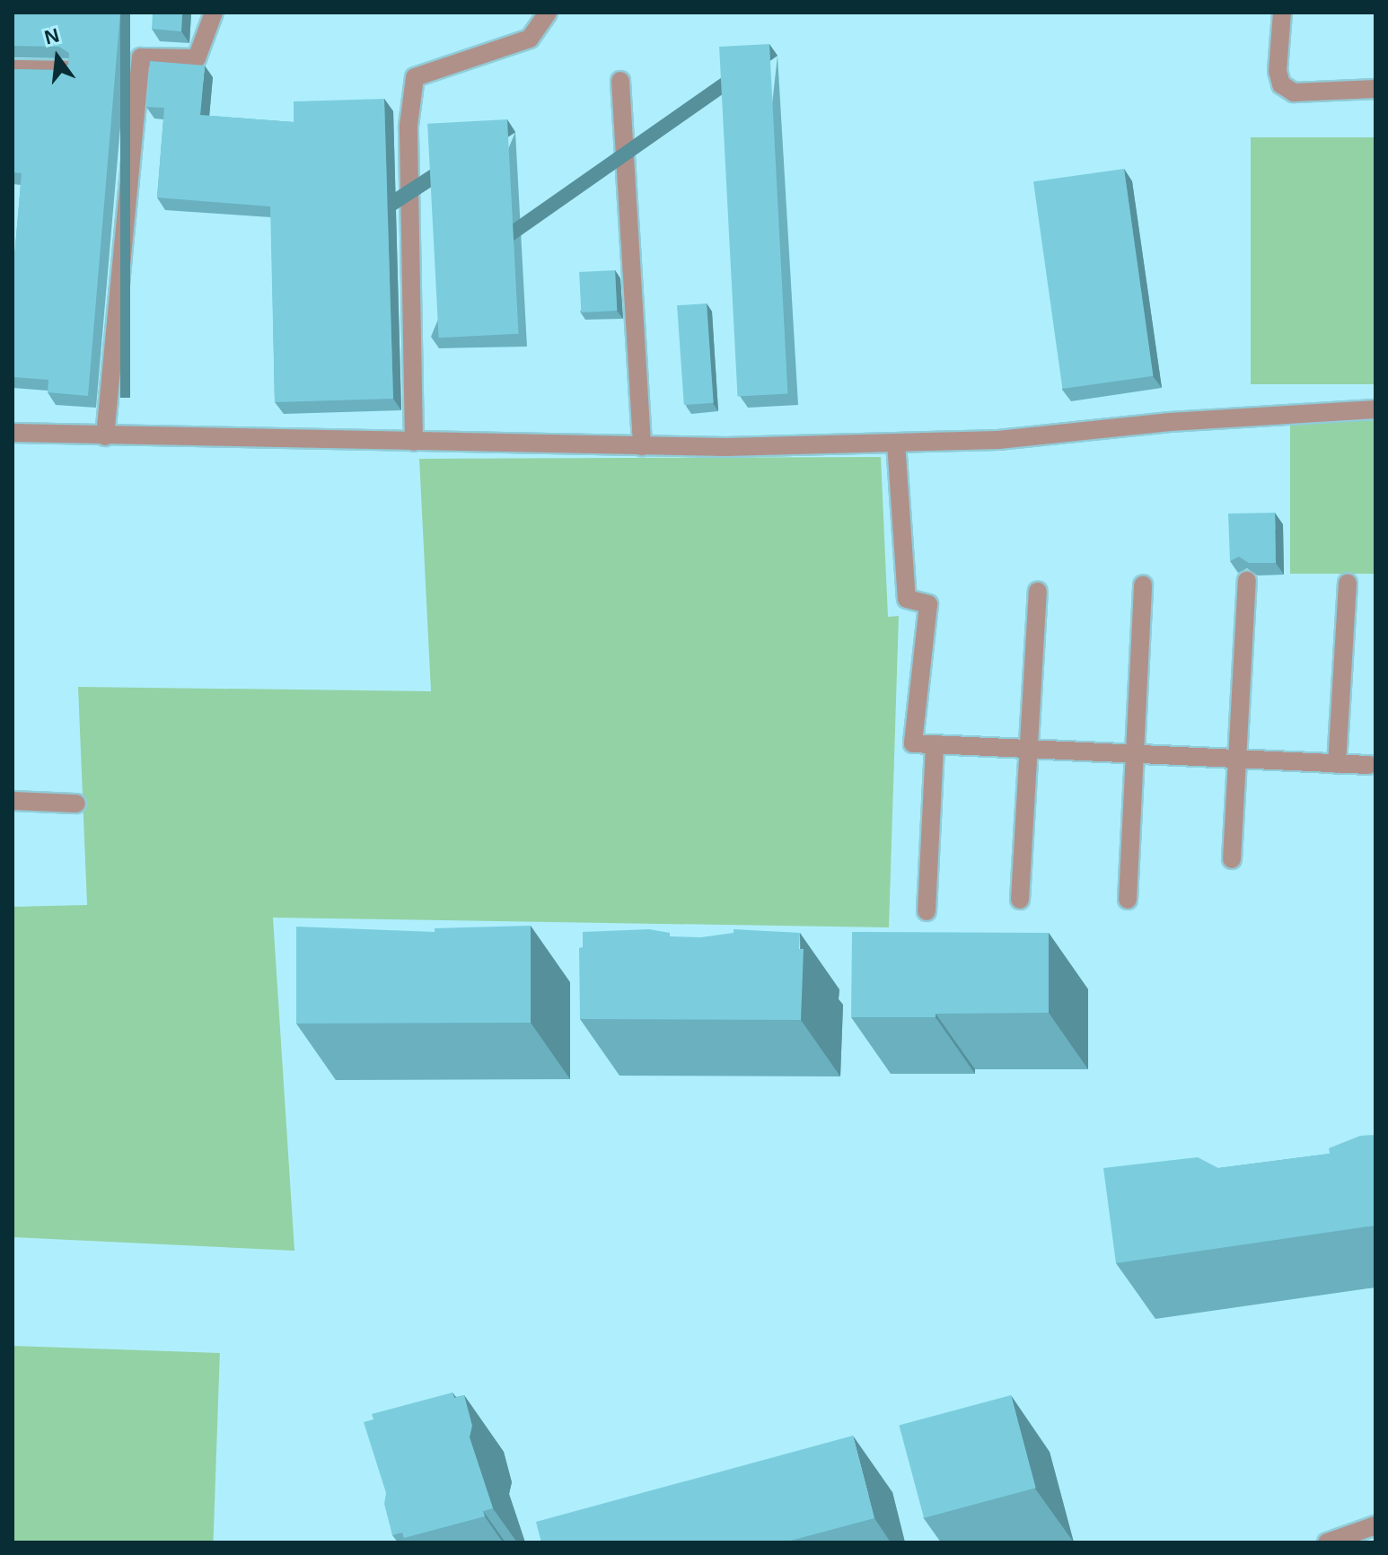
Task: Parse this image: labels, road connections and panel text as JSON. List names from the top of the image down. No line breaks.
{"north":"top"}
